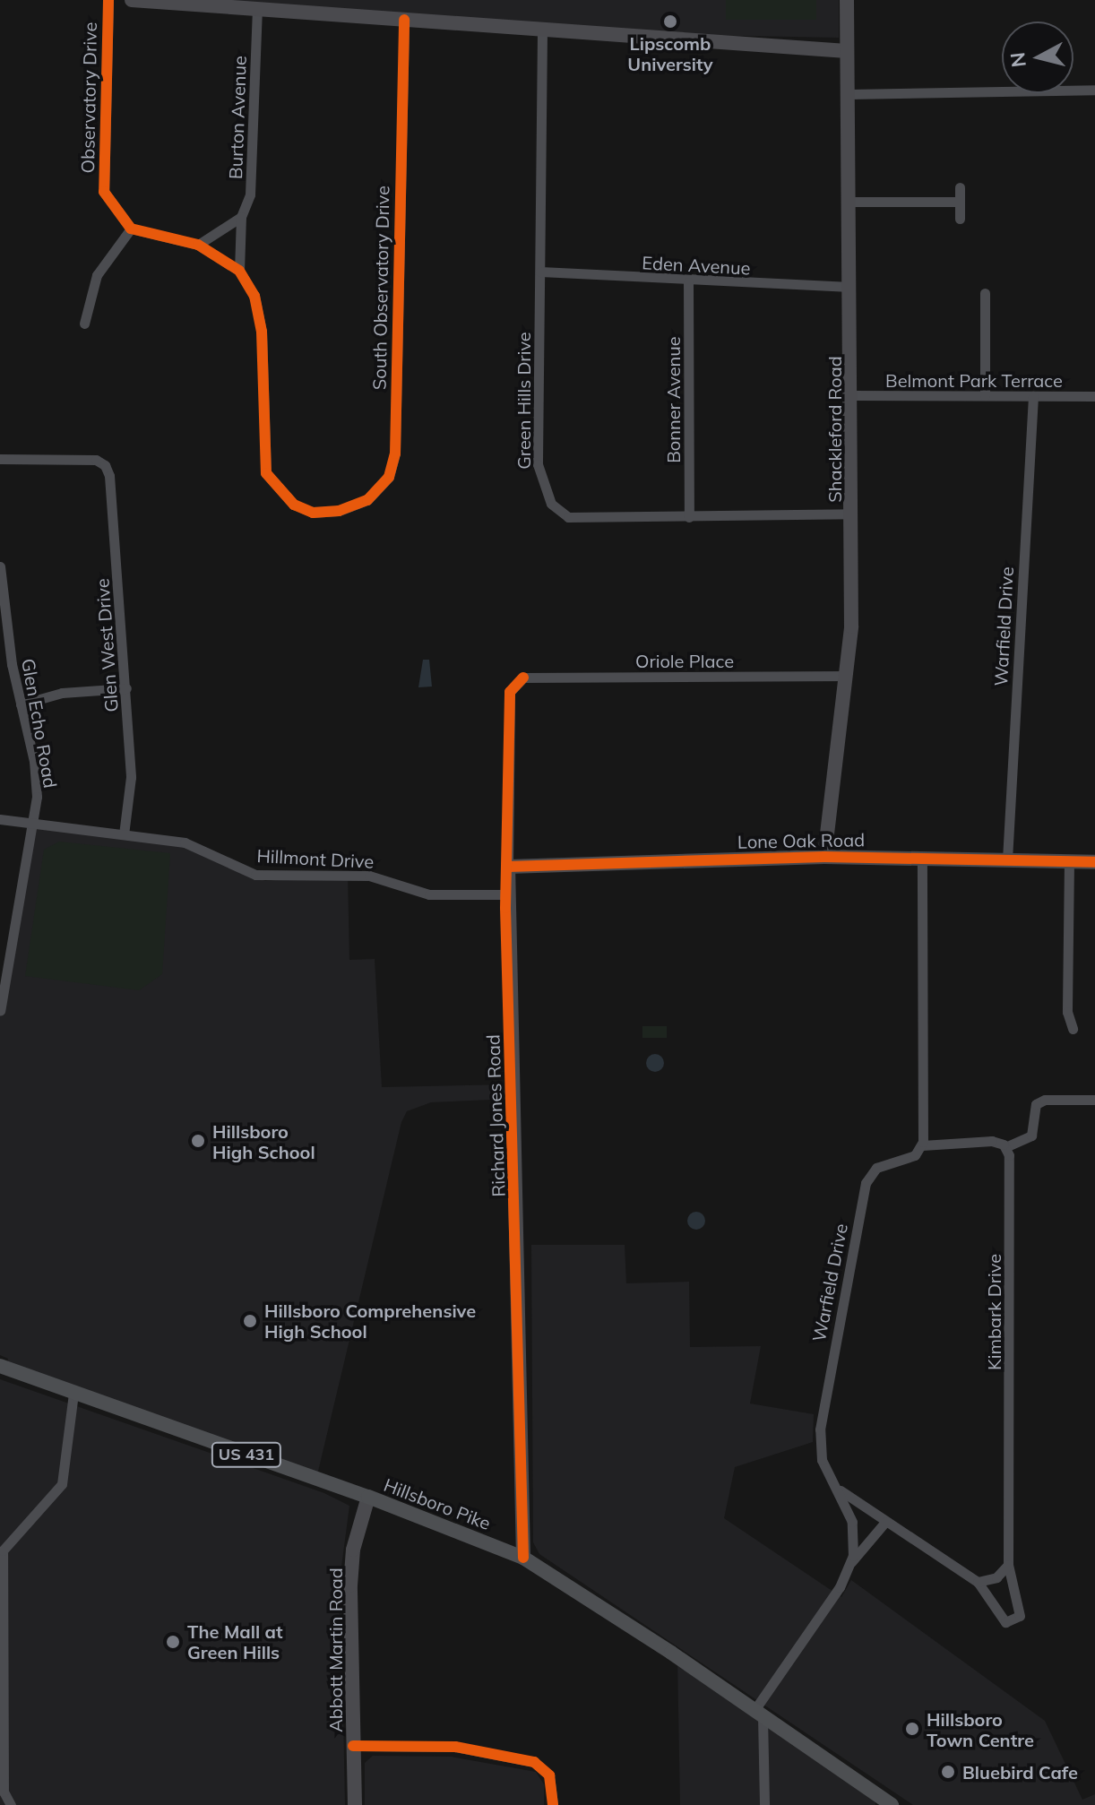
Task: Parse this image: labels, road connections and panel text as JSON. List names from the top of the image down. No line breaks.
{"streets":{"main road":["US 431","Hillsboro Pike"],"street":["Observatory Drive","Burton Avenue","Eden Avenue","South Observatory Drive","Belmont Park Terrace","Bonner Avenue","Green Hills Drive","Shackleford Road","Warfield Drive","Glen West Drive","Oriole Place","Glen Echo Road","Lone Oak Road","Hillmont Drive","Richard Jones Road","Kimbark Drive","Abbott Martin Road"]},"crossings":[["Burton Avenue","South Observatory Drive"],["Eden Avenue","Bonner Avenue"],["Eden Avenue","Green Hills Drive"],["Eden Avenue","Shackleford Road"],["Belmont Park Terrace","Shackleford Road"],["Belmont Park Terrace","Warfield Drive"],["Bonner Avenue","Green Hills Drive"],["Green Hills Drive","Shackleford Road"],["Shackleford Road","Oriole Place"],["Shackleford Road","Lone Oak Road"],["Warfield Drive","Lone Oak Road"],["Warfield Drive","Kimbark Drive"],["Warfield Drive","Hillsboro Pike"],["Glen West Drive","Hillmont Drive"],["Oriole Place","Richard Jones Road"],["Glen Echo Road","Hillmont Drive"],["Lone Oak Road","Richard Jones Road"],["Hillmont Drive","Richard Jones Road"],["Richard Jones Road","Hillsboro Pike"],["Hillsboro Pike","Abbott Martin Road"]],"places":["Lipscomb University","Hillsboro High School","Hillsboro Comprehensive High School","The Mall at Green Hills","Hillsboro Town Centre","Bluebird Cafe"],"north":"left"}
